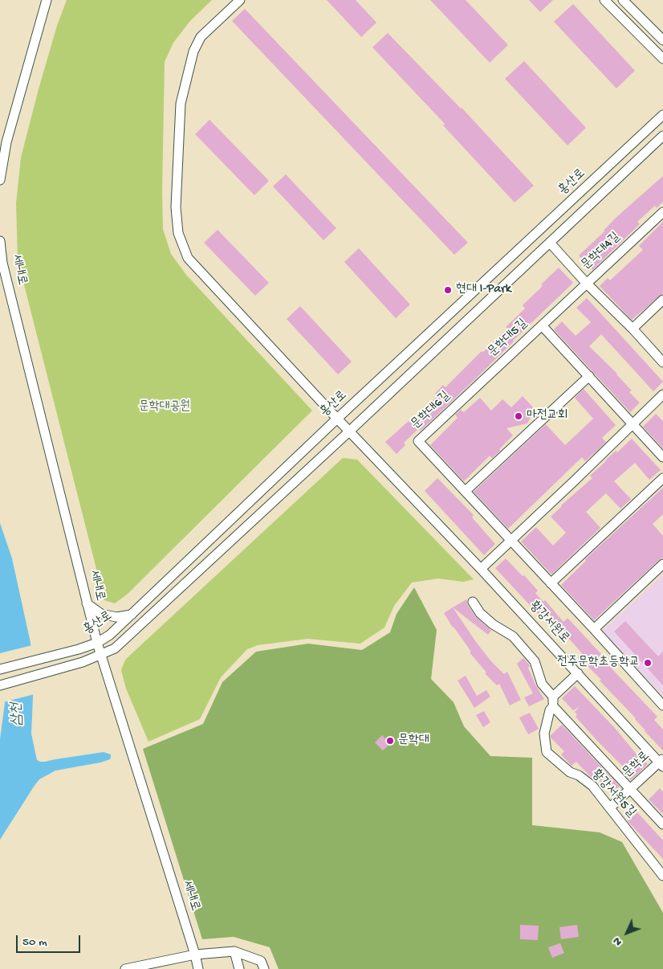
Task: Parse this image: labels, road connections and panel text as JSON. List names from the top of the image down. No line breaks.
{"streets":{"street":["홍산로","문학대4길","세내로","문학대5길","문학대6길","황강서원로","문학로","황강서원5길"]},"crossings":[["홍산로","세내로"],["홍산로","황강서원로"],["문학대5길","문학대6길"],["황강서원로","문학로"],["문학로","황강서원5길"]],"water":["삼천"],"parks":["문학대공원"],"places":["현대 I-Park","마전교회","전주문학초등학교","문학대"],"scale_bar":"50 m","north":"bottom left"}
